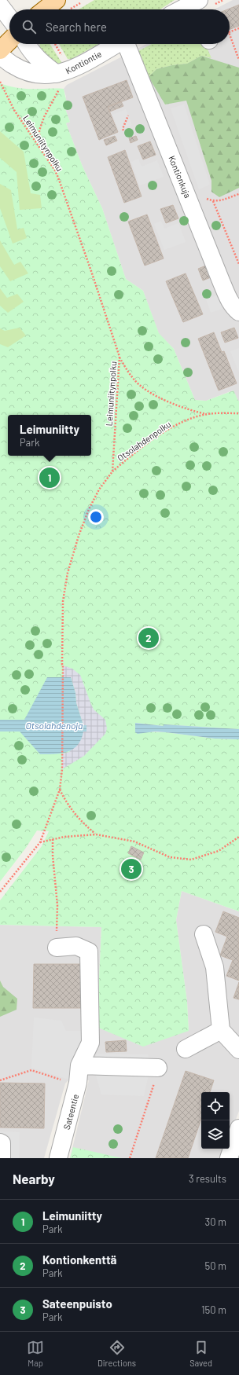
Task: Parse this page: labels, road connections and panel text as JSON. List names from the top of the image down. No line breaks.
{"streets":{"street":["Kontiontie","Kontionkuja","Sateentie"],"path":["Leimuniitynpolku","Otsolahdenpolku"]},"crossings":[["Leimuniitynpolku","Otsolahdenpolku"]],"water":["Otsolahdenoja"],"page":{"search":"Search here","popup":["Leimuniitty","Park"],"pins":["1","2","3"],"heading":["Nearby","3 results"],"list":[{"mark":"1","name":"Leimuniitty","note":"Park","value":"30 m"},{"mark":"2","name":"Kontionkenttä","note":"Park","value":"50 m"},{"mark":"3","name":"Sateenpuisto","note":"Park","value":"150 m"}],"nav":["Map","Directions","Saved"]}}
